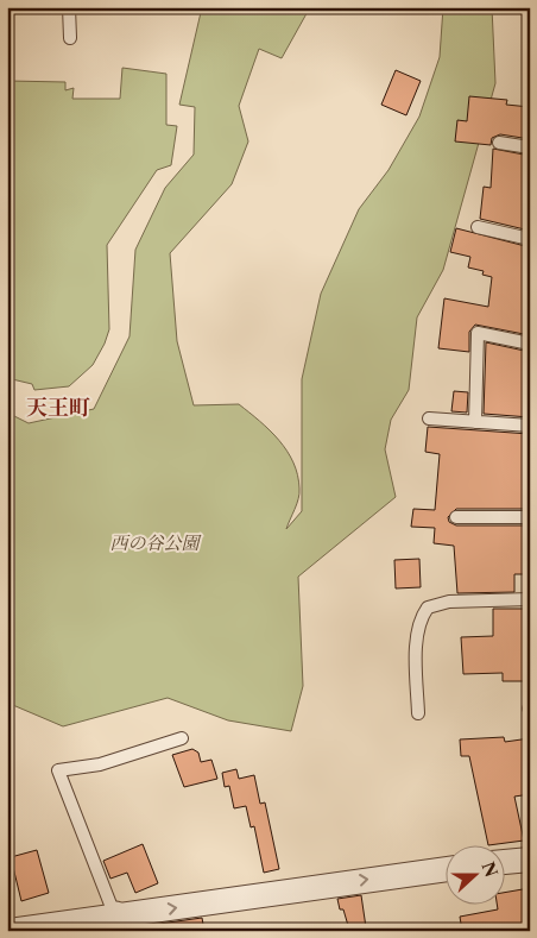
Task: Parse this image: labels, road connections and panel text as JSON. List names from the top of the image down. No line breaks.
{"districts":["天王町"],"parks":["西の谷公園"],"north":"right"}
